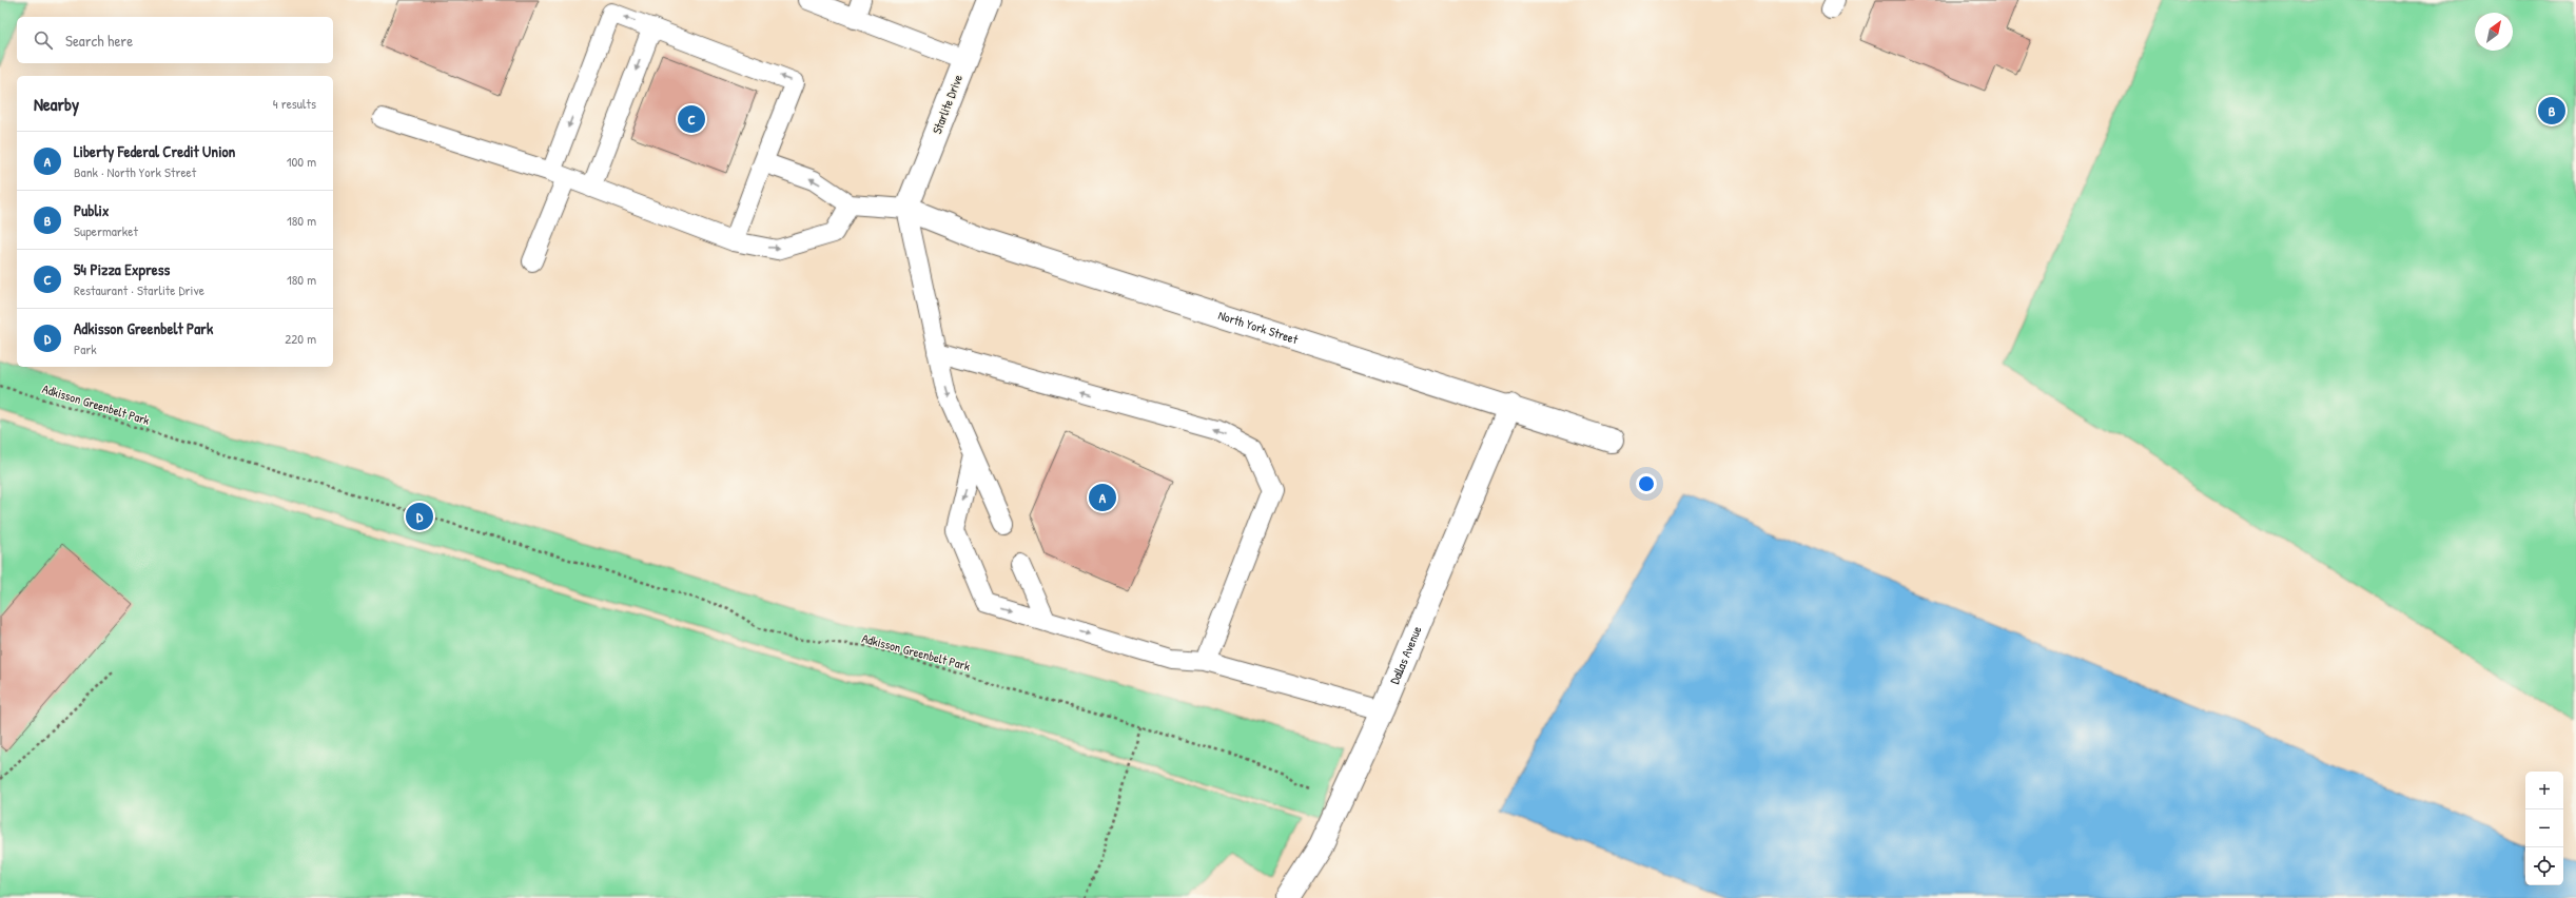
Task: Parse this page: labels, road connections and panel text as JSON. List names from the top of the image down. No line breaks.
{"streets":{"street":["Starlite Drive","North York Street","Dallas Avenue"],"path":["Adkisson Greenbelt Park"]},"crossings":[["Starlite Drive","North York Street"],["North York Street","Dallas Avenue"],["Adkisson Greenbelt Park","Dallas Avenue"]],"north":"top right","page":{"search":"Search here","heading":["Nearby","4 results"],"pins":["B","C","A","D"],"list":[{"mark":"A","name":"Liberty Federal Credit Union","note":"Bank · North York Street","value":"100 m"},{"mark":"B","name":"Publix","note":"Supermarket","value":"180 m"},{"mark":"C","name":"54 Pizza Express","note":"Restaurant · Starlite Drive","value":"180 m"},{"mark":"D","name":"Adkisson Greenbelt Park","note":"Park","value":"220 m"}],"map_buttons":["+","−"]}}
